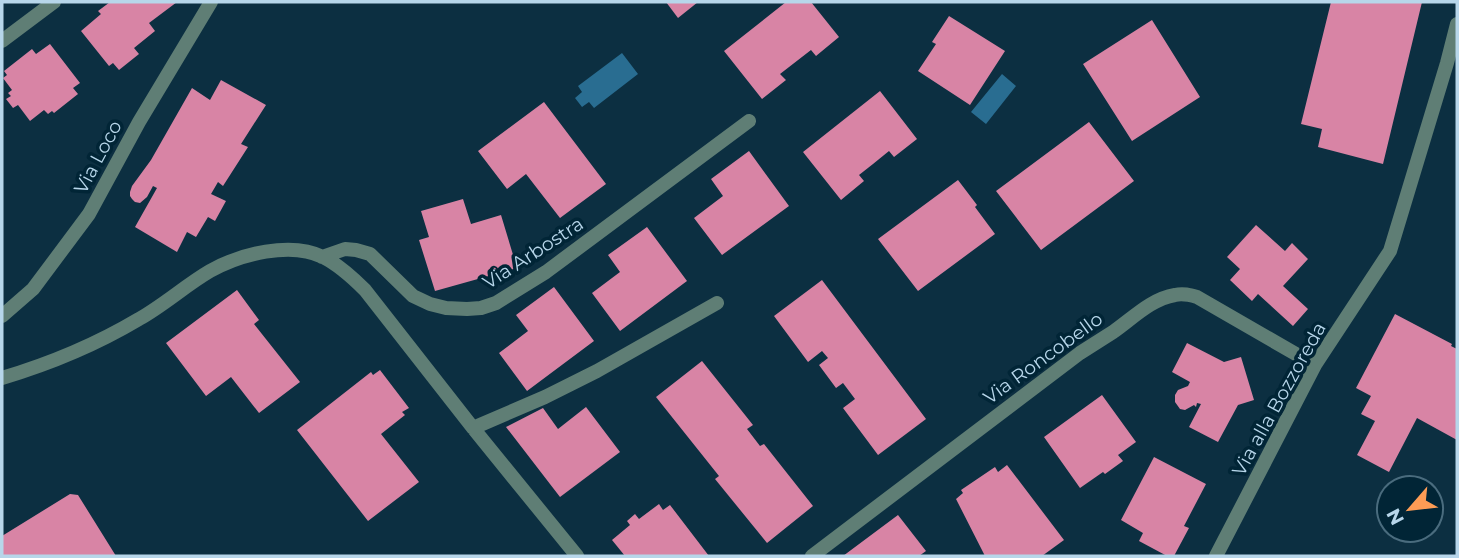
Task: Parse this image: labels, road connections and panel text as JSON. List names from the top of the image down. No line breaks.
{"streets":{"street":["Via Loco","Via Arbostra","Via Roncobello","Via alla Bozzoreda"]},"crossings":[["Via Roncobello","Via alla Bozzoreda"]],"north":"bottom left"}
